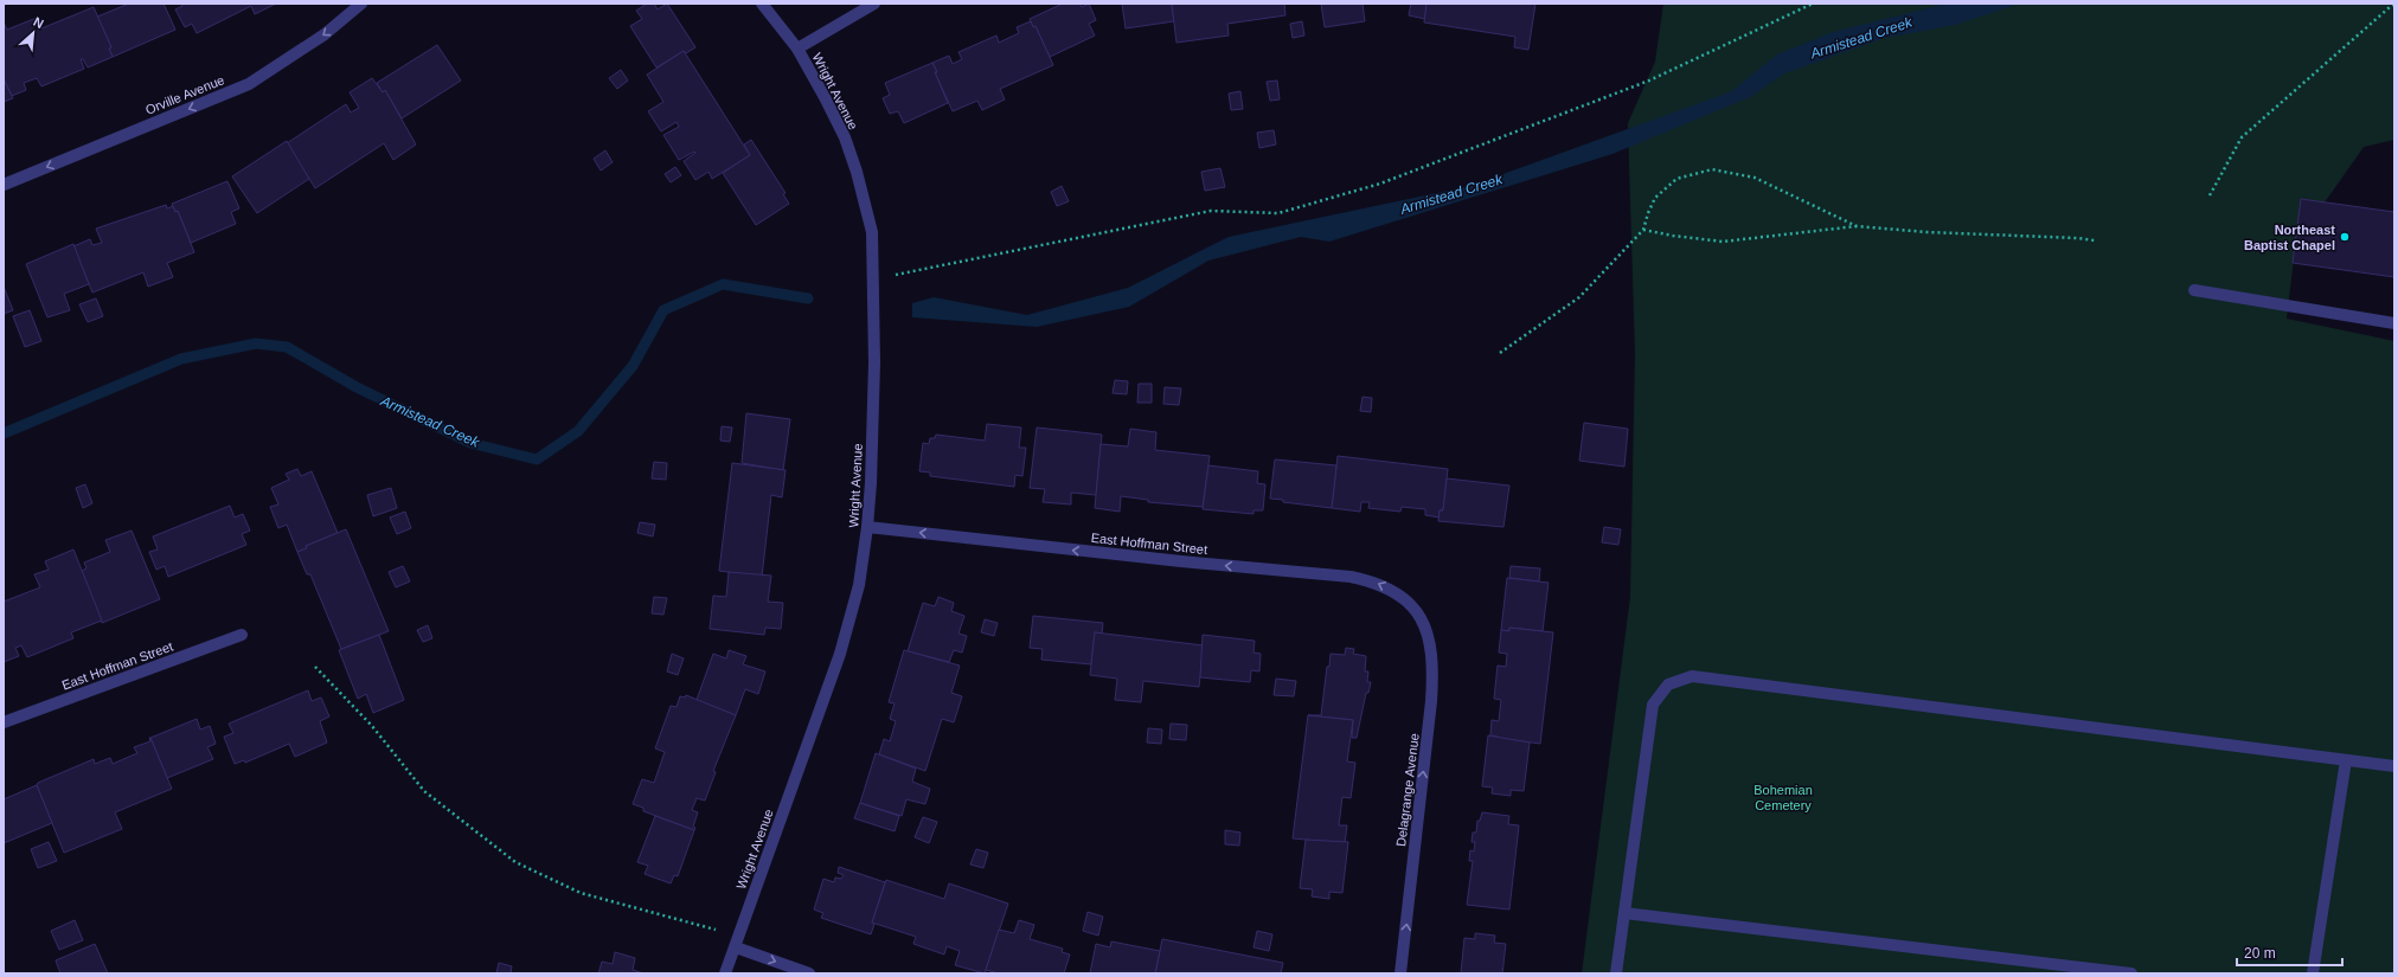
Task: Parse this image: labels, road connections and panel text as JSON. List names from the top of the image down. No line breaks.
{"streets":{"street":["Wright Avenue","Orville Avenue","East Hoffman Street","Delagrange Avenue"]},"crossings":[["Wright Avenue","East Hoffman Street"],["East Hoffman Street","Delagrange Avenue"]],"one_way":["Orville Avenue","East Hoffman Street","Delagrange Avenue"],"water":["Armistead Creek"],"parks":["Bohemian Cemetery"],"places":["Northeast Baptist Chapel"],"scale_bar":"20 m","north":"top right"}
